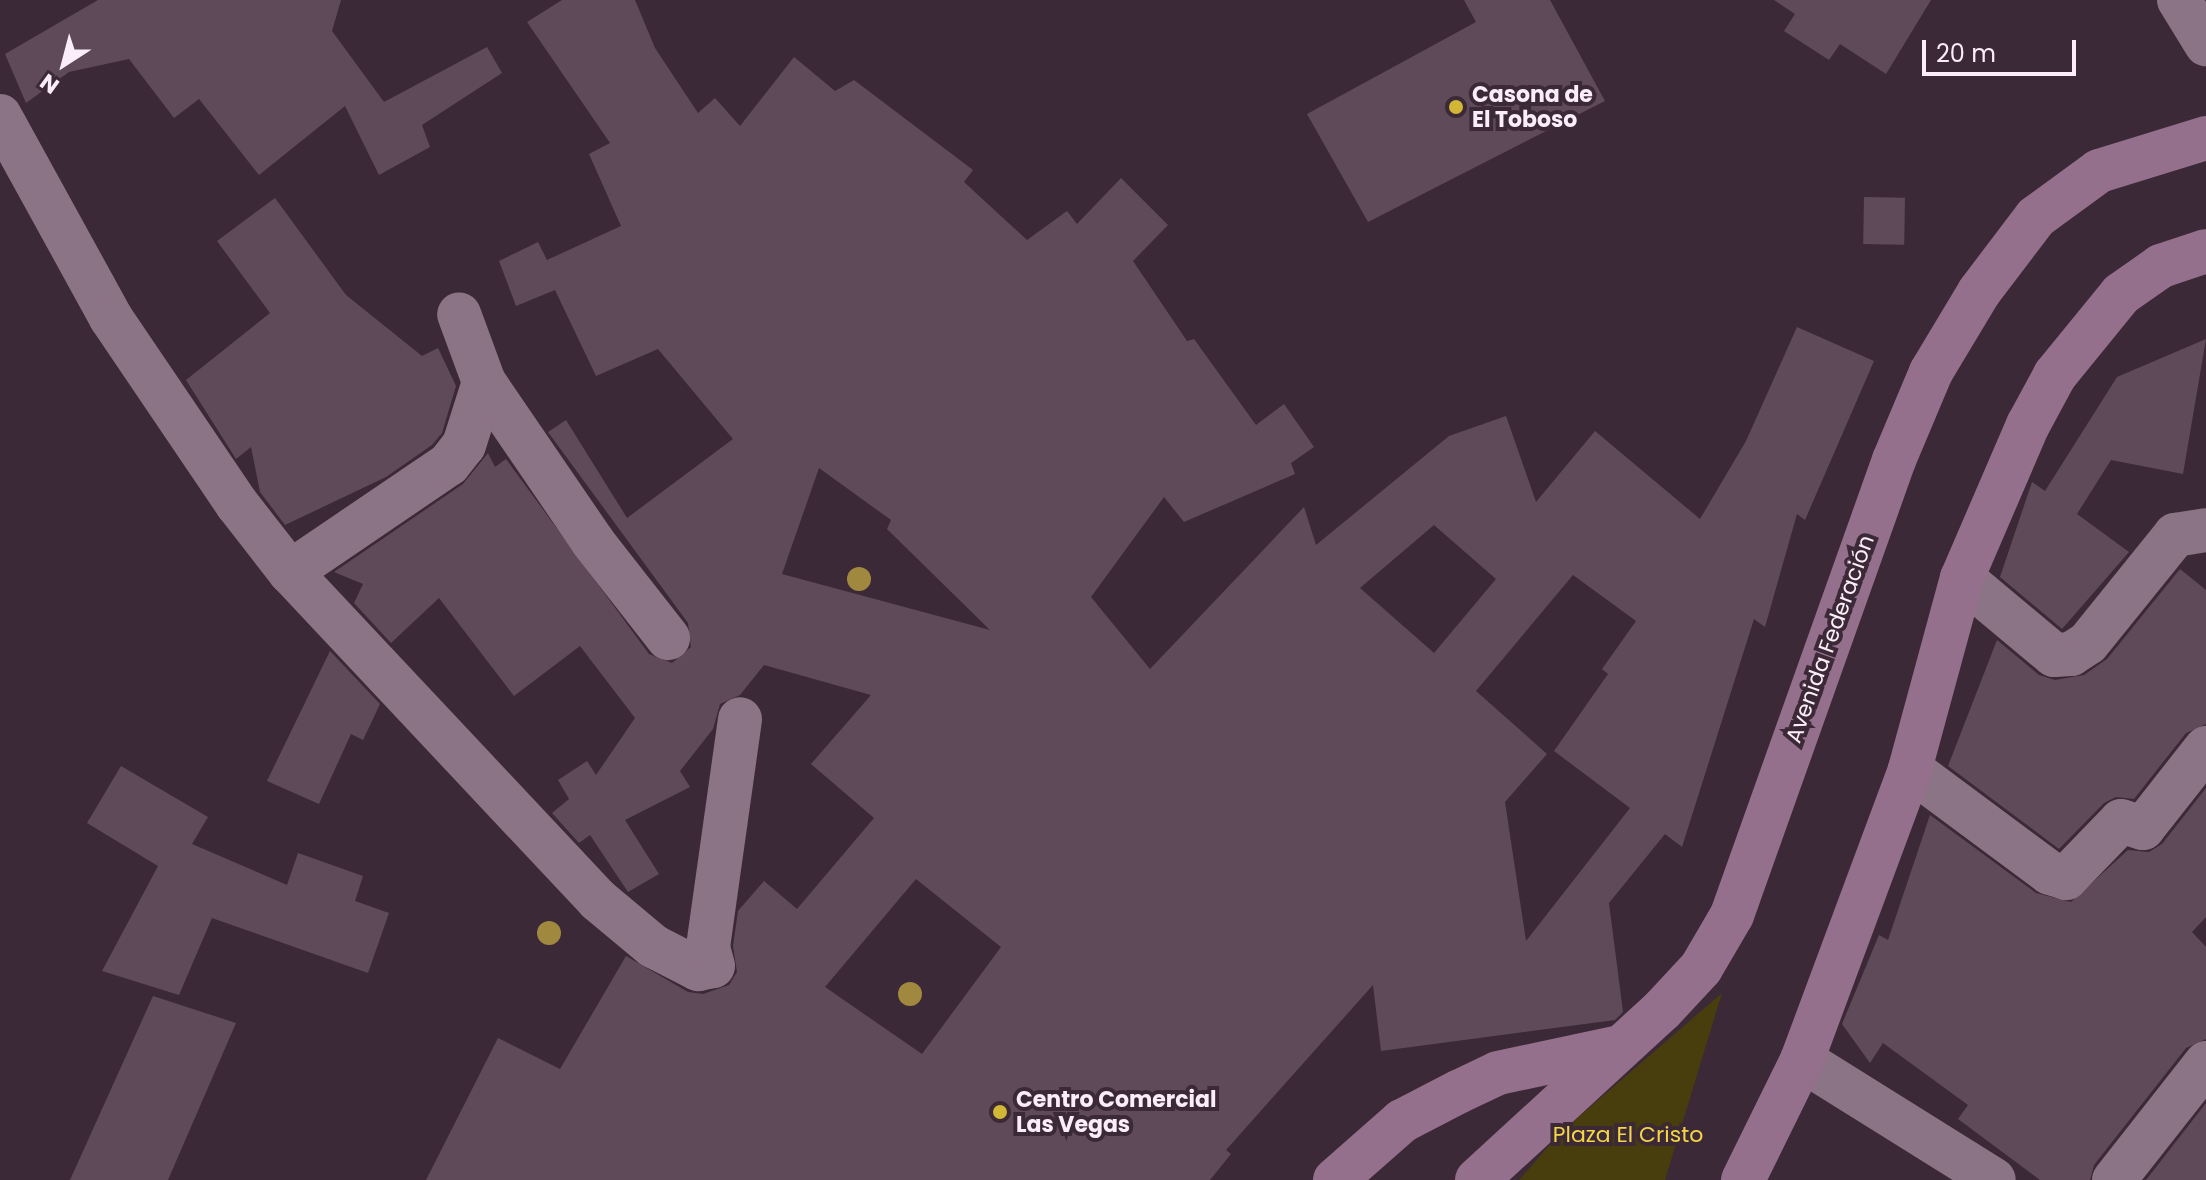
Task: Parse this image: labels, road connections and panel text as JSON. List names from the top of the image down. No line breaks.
{"streets":{"street":["Avenida Federación"]},"parks":["Plaza El Cristo"],"places":["Casona de El Toboso","Centro Comercial Las Vegas"],"scale_bar":"20 m","north":"bottom left"}
